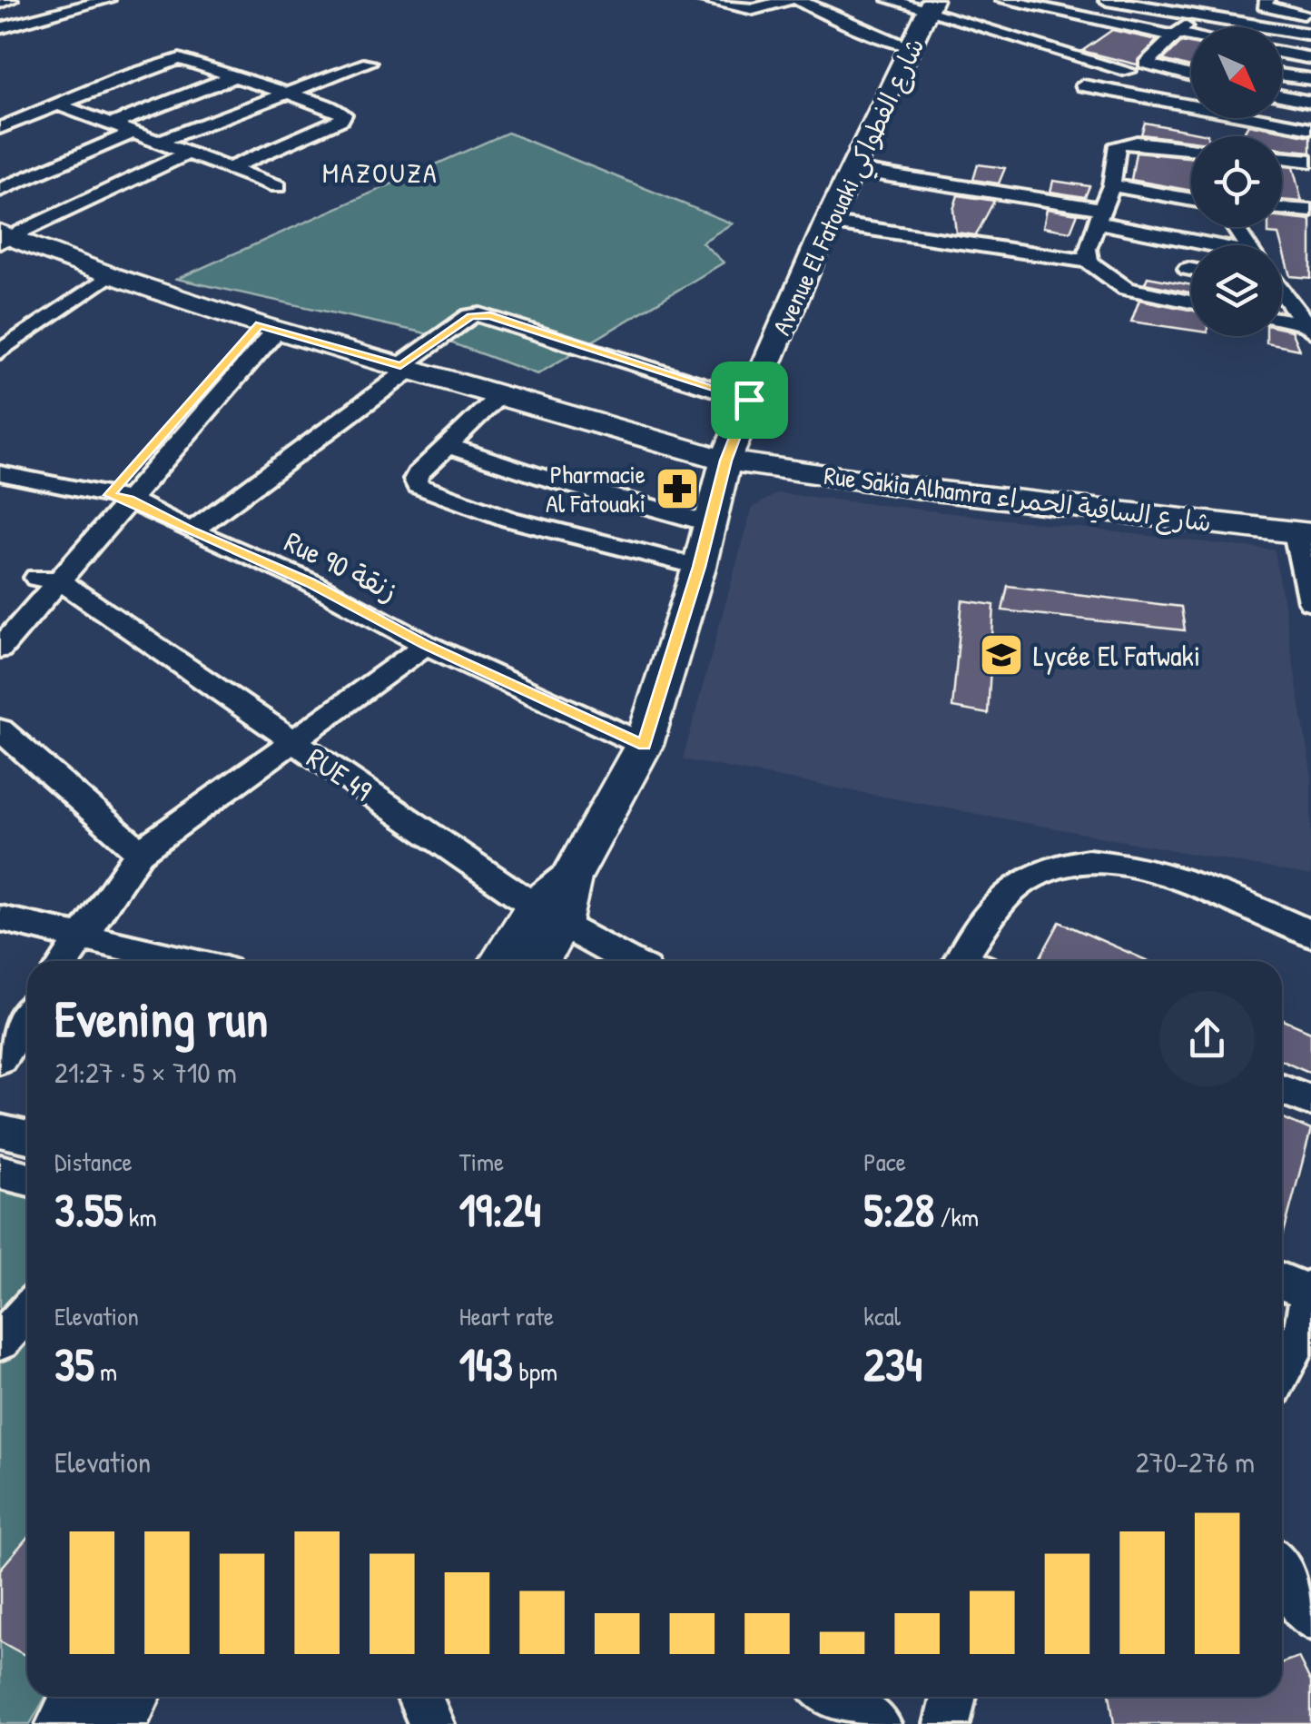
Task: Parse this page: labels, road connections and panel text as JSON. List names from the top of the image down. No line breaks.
{"streets":{"main road":["Avenue El Fatouaki شارع الفطواكي","Rue Sakia Alhamra شارع الساقية الحمراء"],"street":["Rue 90 زنقة","RUE 49"]},"crossings":[["Avenue El Fatouaki شارع الفطواكي","Rue Sakia Alhamra شارع الساقية الحمراء"],["Avenue El Fatouaki شارع الفطواكي","Rue 90 زنقة"],["Avenue El Fatouaki شارع الفطواكي","RUE 49"]],"districts":["MAZOUZA"],"places":{"pharmacy":["Pharmacie Al Fatouaki"],"school or university":["Lycée El Fatwaki"]},"north":"bottom right","page":{"heading":["Evening run","21:27 · 5 × 710 m"],"stats":[["Distance","3.55 km"],["Time","19:24"],["Pace","5:28 /km"],["Elevation","35 m"],["Heart rate","143 bpm"],["kcal","234"]],"chart":["Elevation","270–276 m"]}}
